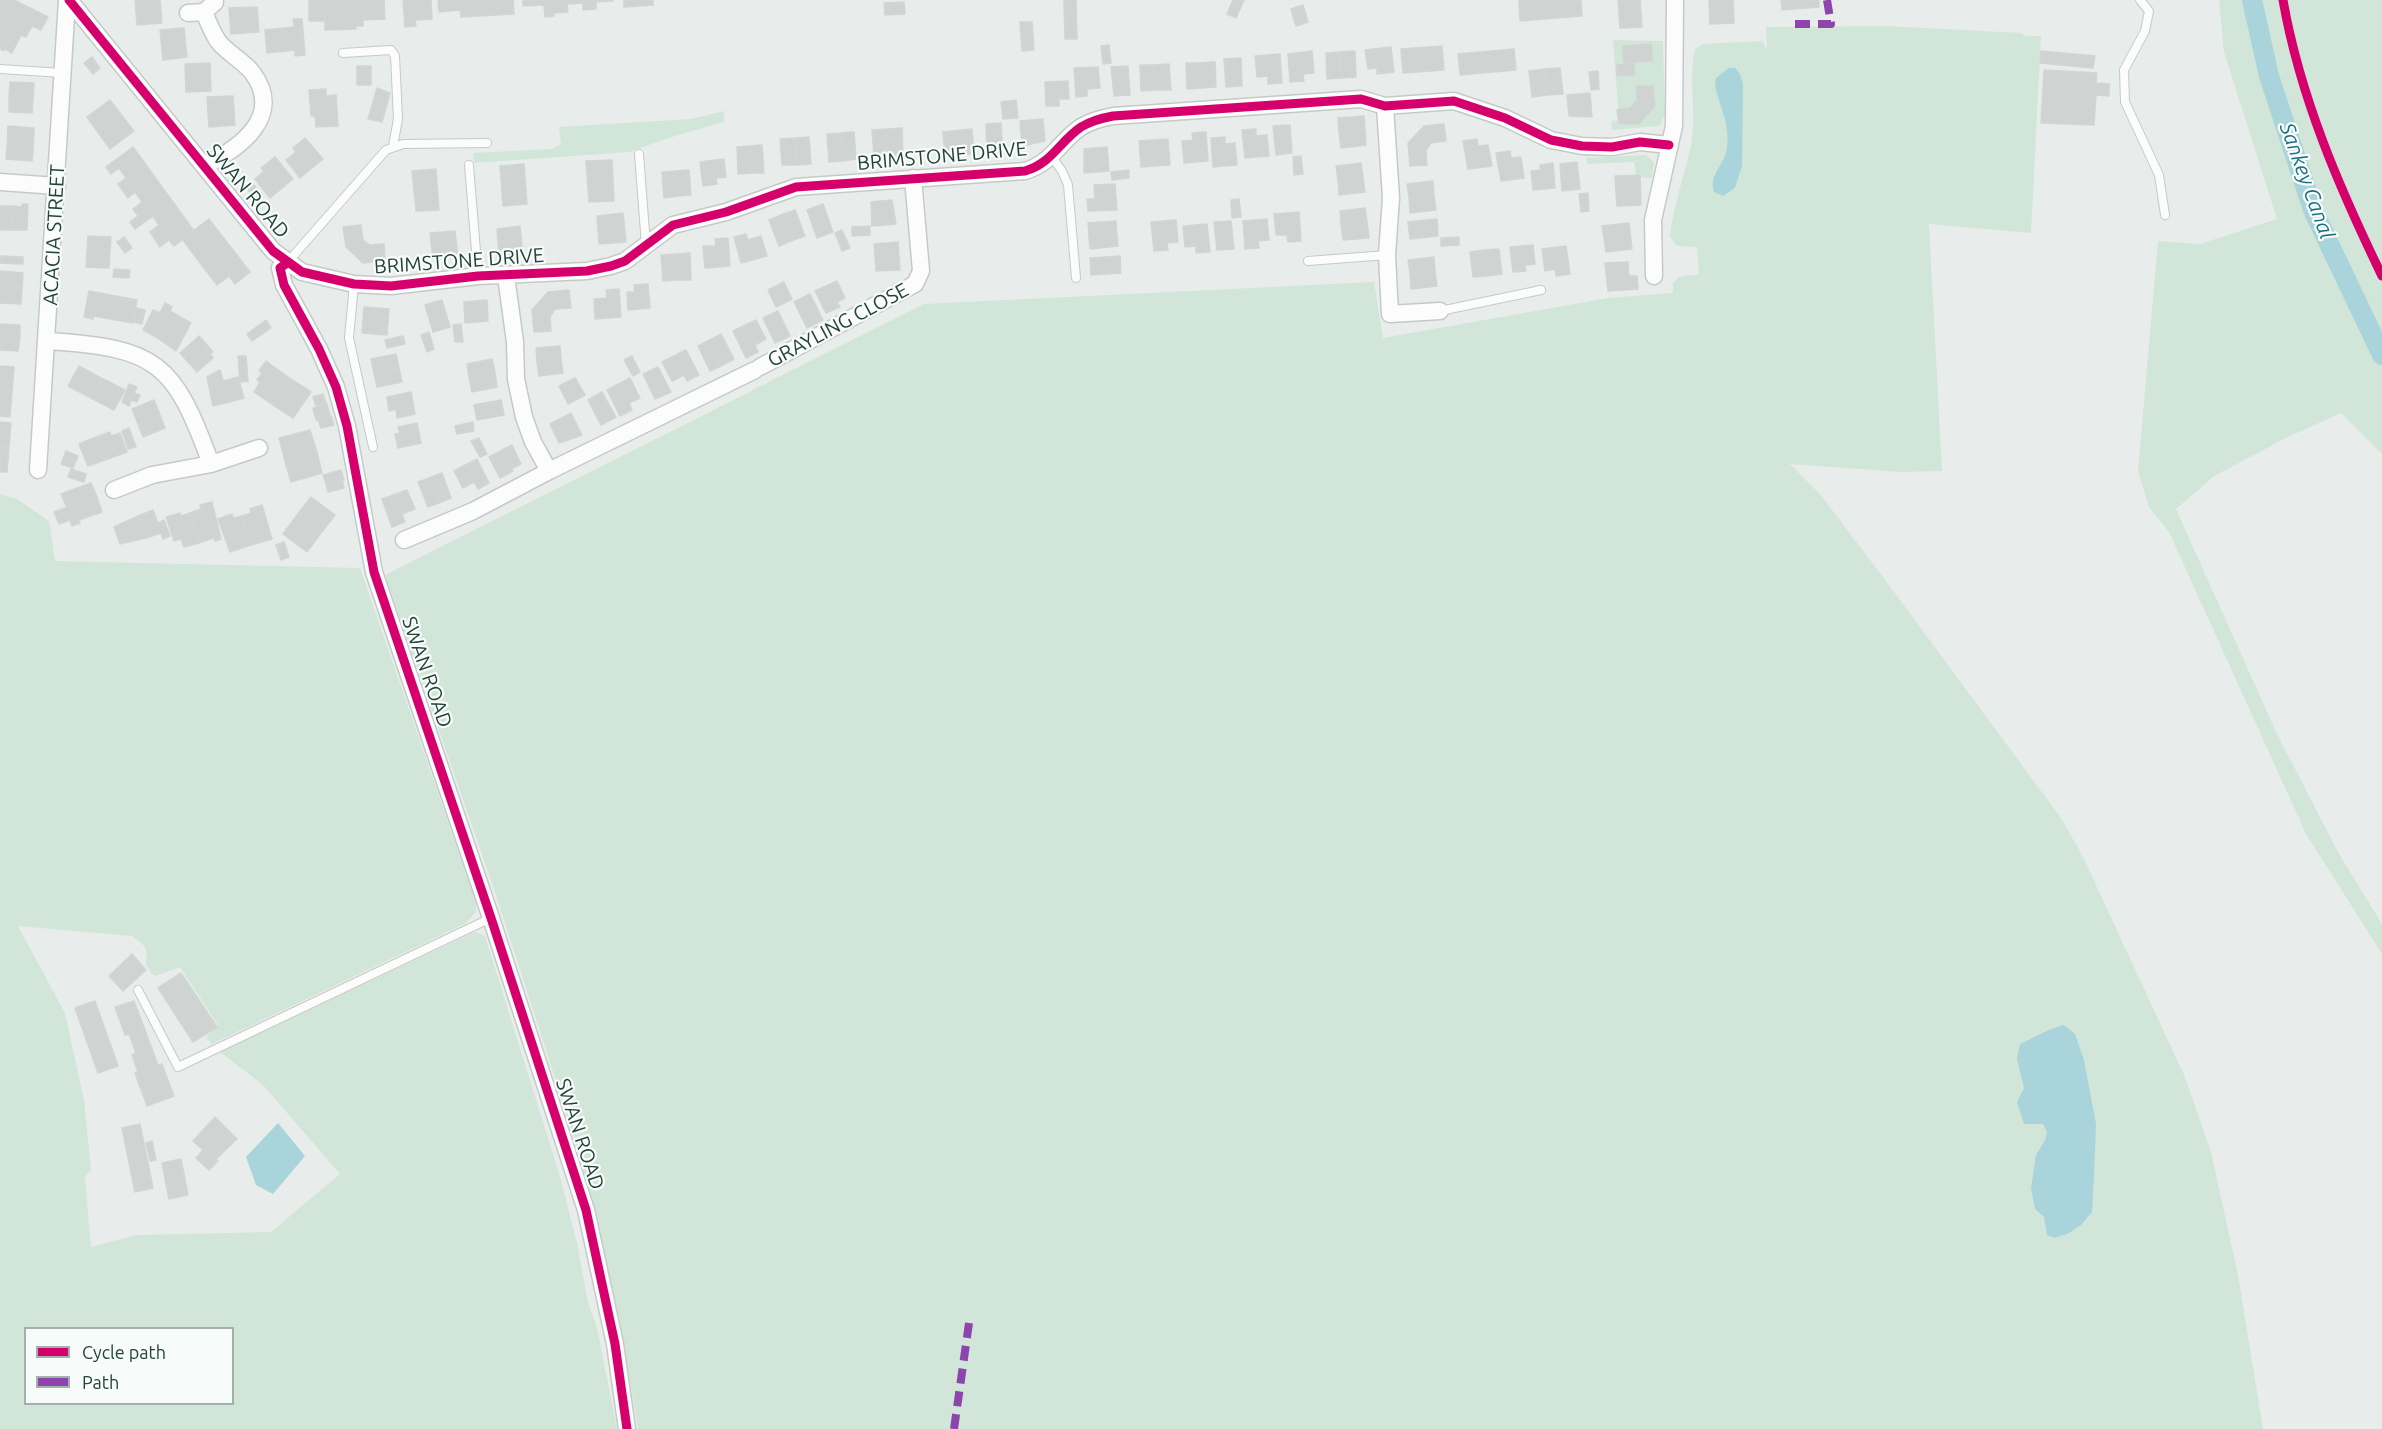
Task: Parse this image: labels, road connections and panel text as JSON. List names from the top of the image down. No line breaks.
{"streets":{"street":["BRIMSTONE DRIVE","SWAN ROAD","ACACIA STREET","GRAYLING CLOSE"]},"crossings":[["BRIMSTONE DRIVE","SWAN ROAD"],["BRIMSTONE DRIVE","GRAYLING CLOSE"],["SWAN ROAD","ACACIA STREET"]],"water":["Sankey Canal"],"legend":["Cycle path","Path"]}
